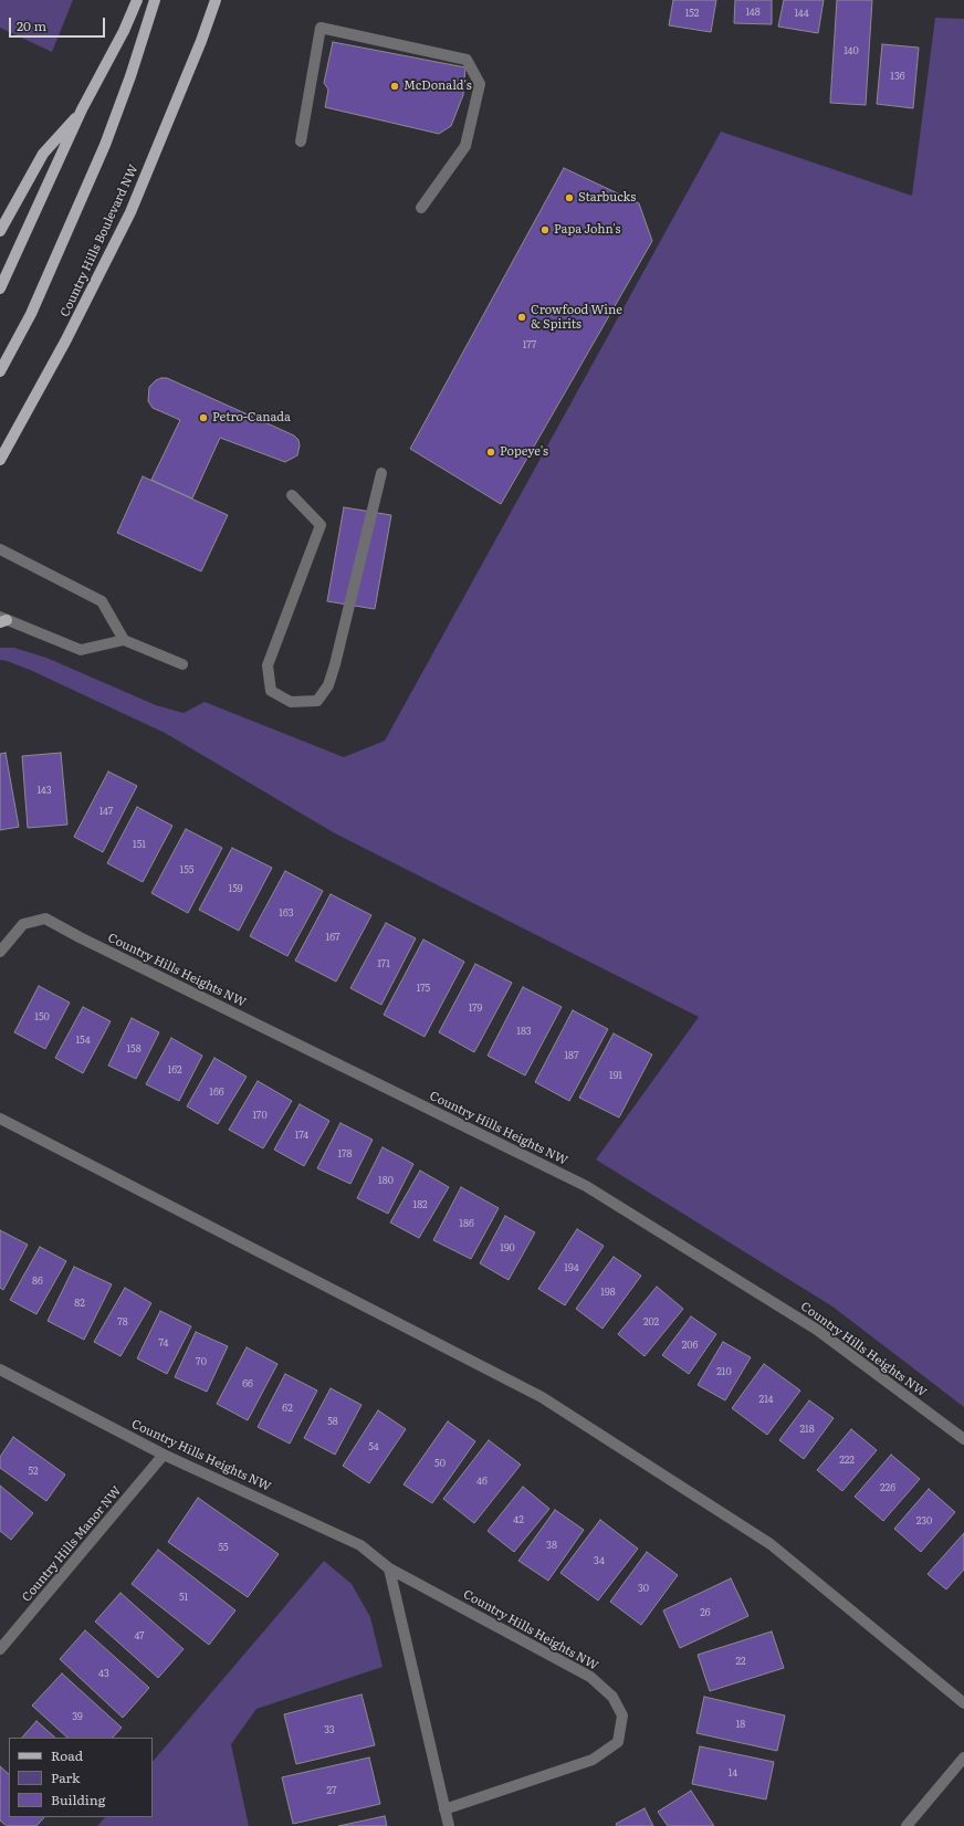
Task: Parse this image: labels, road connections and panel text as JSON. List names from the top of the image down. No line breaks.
{"streets":{"main road":["Country Hills Boulevard NW"],"street":["Country Hills Heights NW","Country Hills Manor NW"]},"crossings":[["Country Hills Heights NW","Country Hills Manor NW"]],"places":["McDonald's","Starbucks","Papa John's","Crowfood Wine & Spirits","Petro-Canada","Popeye's"],"house_numbers":["148","152","144","140","136","177","143","147","151","155","159","163","167","171","175","179","150","183","154","158","187","162","191","166","170","174","178","180","182","186","190","194","86","198","82","78","202","74","206","70","210","66","214","62","58","218","54","222","50","52","46","226","42","230","38","55","34","30","51","26","47","22","43","39","18","33","14","27"],"legend":["Road","Park","Building"],"scale_bar":"20 m"}
